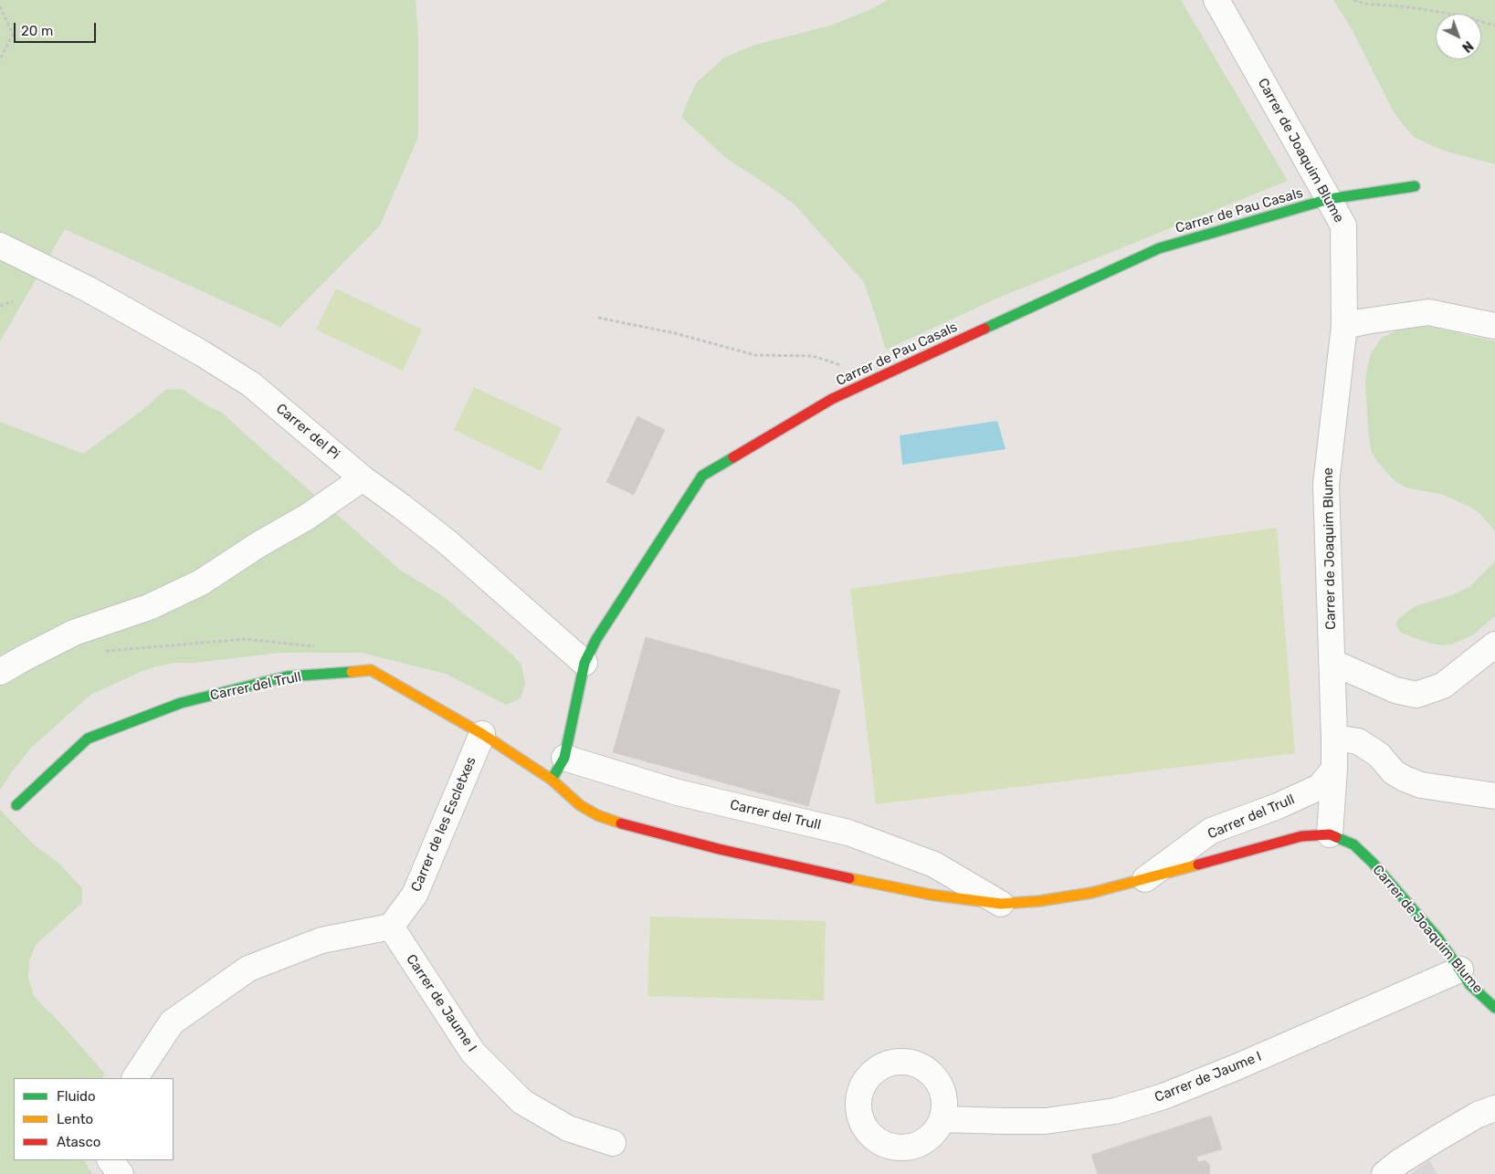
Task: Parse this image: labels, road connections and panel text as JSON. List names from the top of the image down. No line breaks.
{"streets":{"street":["Carrer de Joaquim Blume","Carrer de Pau Casals","Carrer del Pi","Carrer del Trull","Carrer de les Escletxes","Carrer de Jaume I"]},"crossings":[["Carrer de Joaquim Blume","Carrer de Pau Casals"],["Carrer de Joaquim Blume","Carrer del Trull"],["Carrer de Joaquim Blume","Carrer de Jaume I"],["Carrer de Pau Casals","Carrer del Pi"],["Carrer de Pau Casals","Carrer del Trull"],["Carrer del Trull","Carrer de les Escletxes"],["Carrer de les Escletxes","Carrer de Jaume I"]],"legend":["Fluido","Lento","Atasco"],"scale_bar":"20 m","north":"bottom right"}
